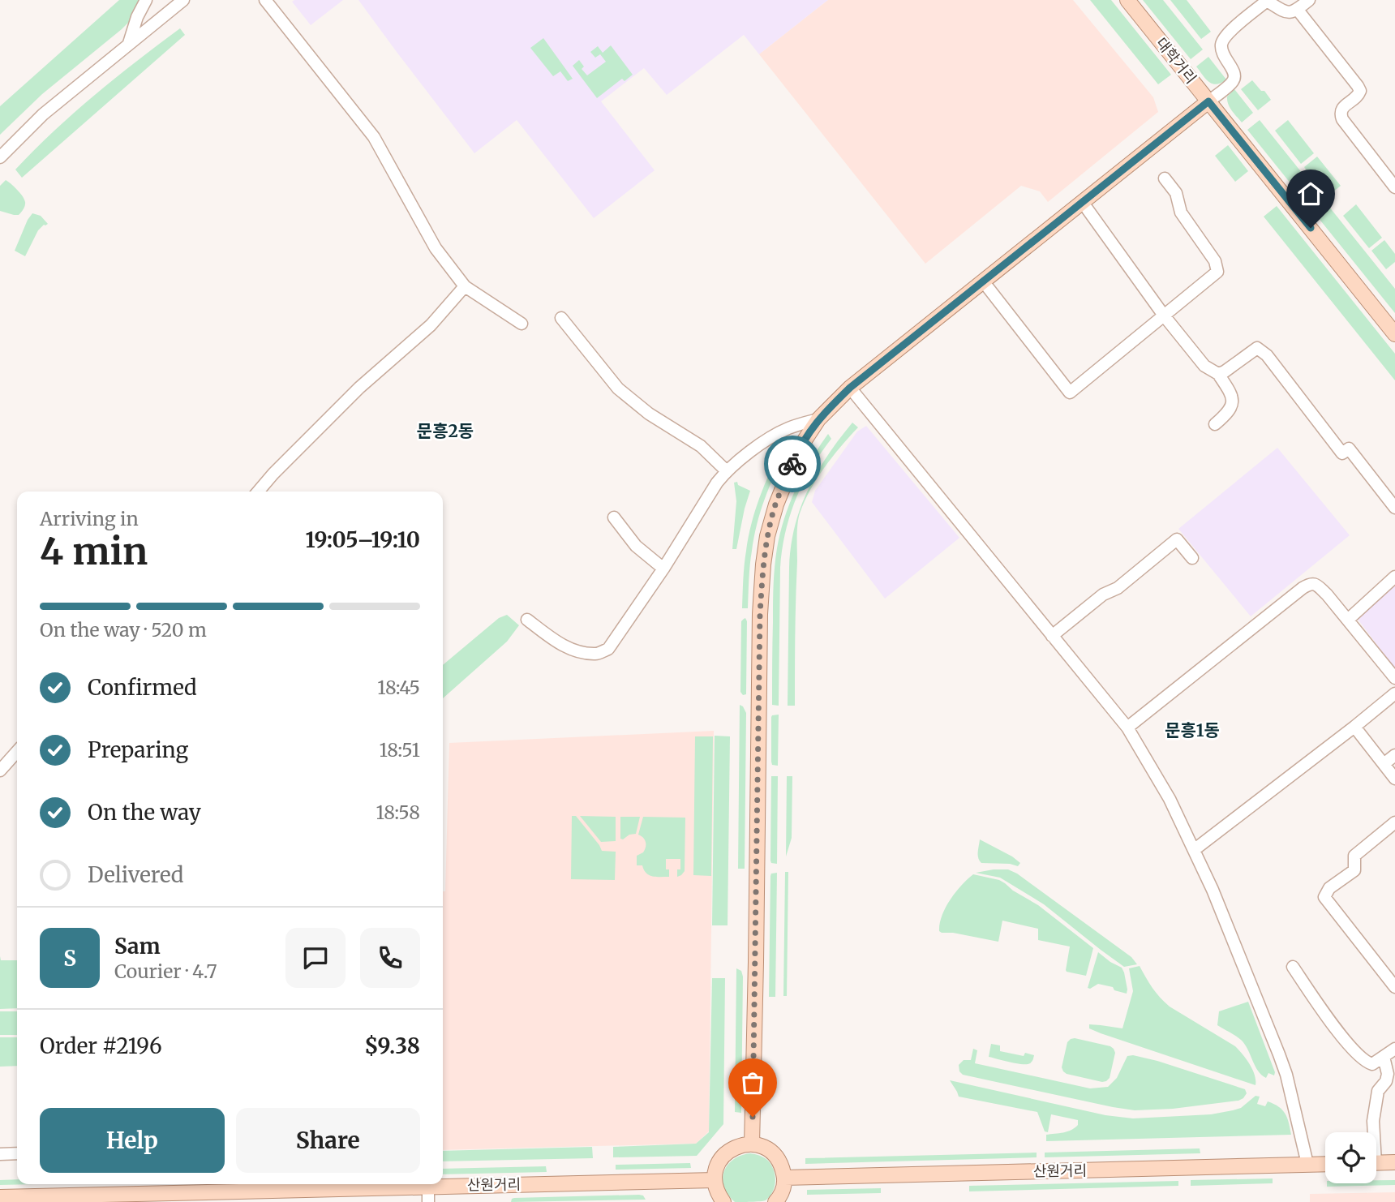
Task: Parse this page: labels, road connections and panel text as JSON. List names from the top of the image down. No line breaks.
{"streets":{"main road":["대학거리","산원거리"]},"districts":["문흥2동","문흥1동"],"page":{"heading":["4 min","Arriving in","19:05–19:10"],"panel":["Sam","Courier · 4.7","Order #2196","$9.38"],"bar":"On the way · 520 m","list":[["Confirmed","18:45"],["Preparing","18:51"],["On the way","18:58"],"Delivered"],"round":"S","buttons":["Help","Share"]}}
